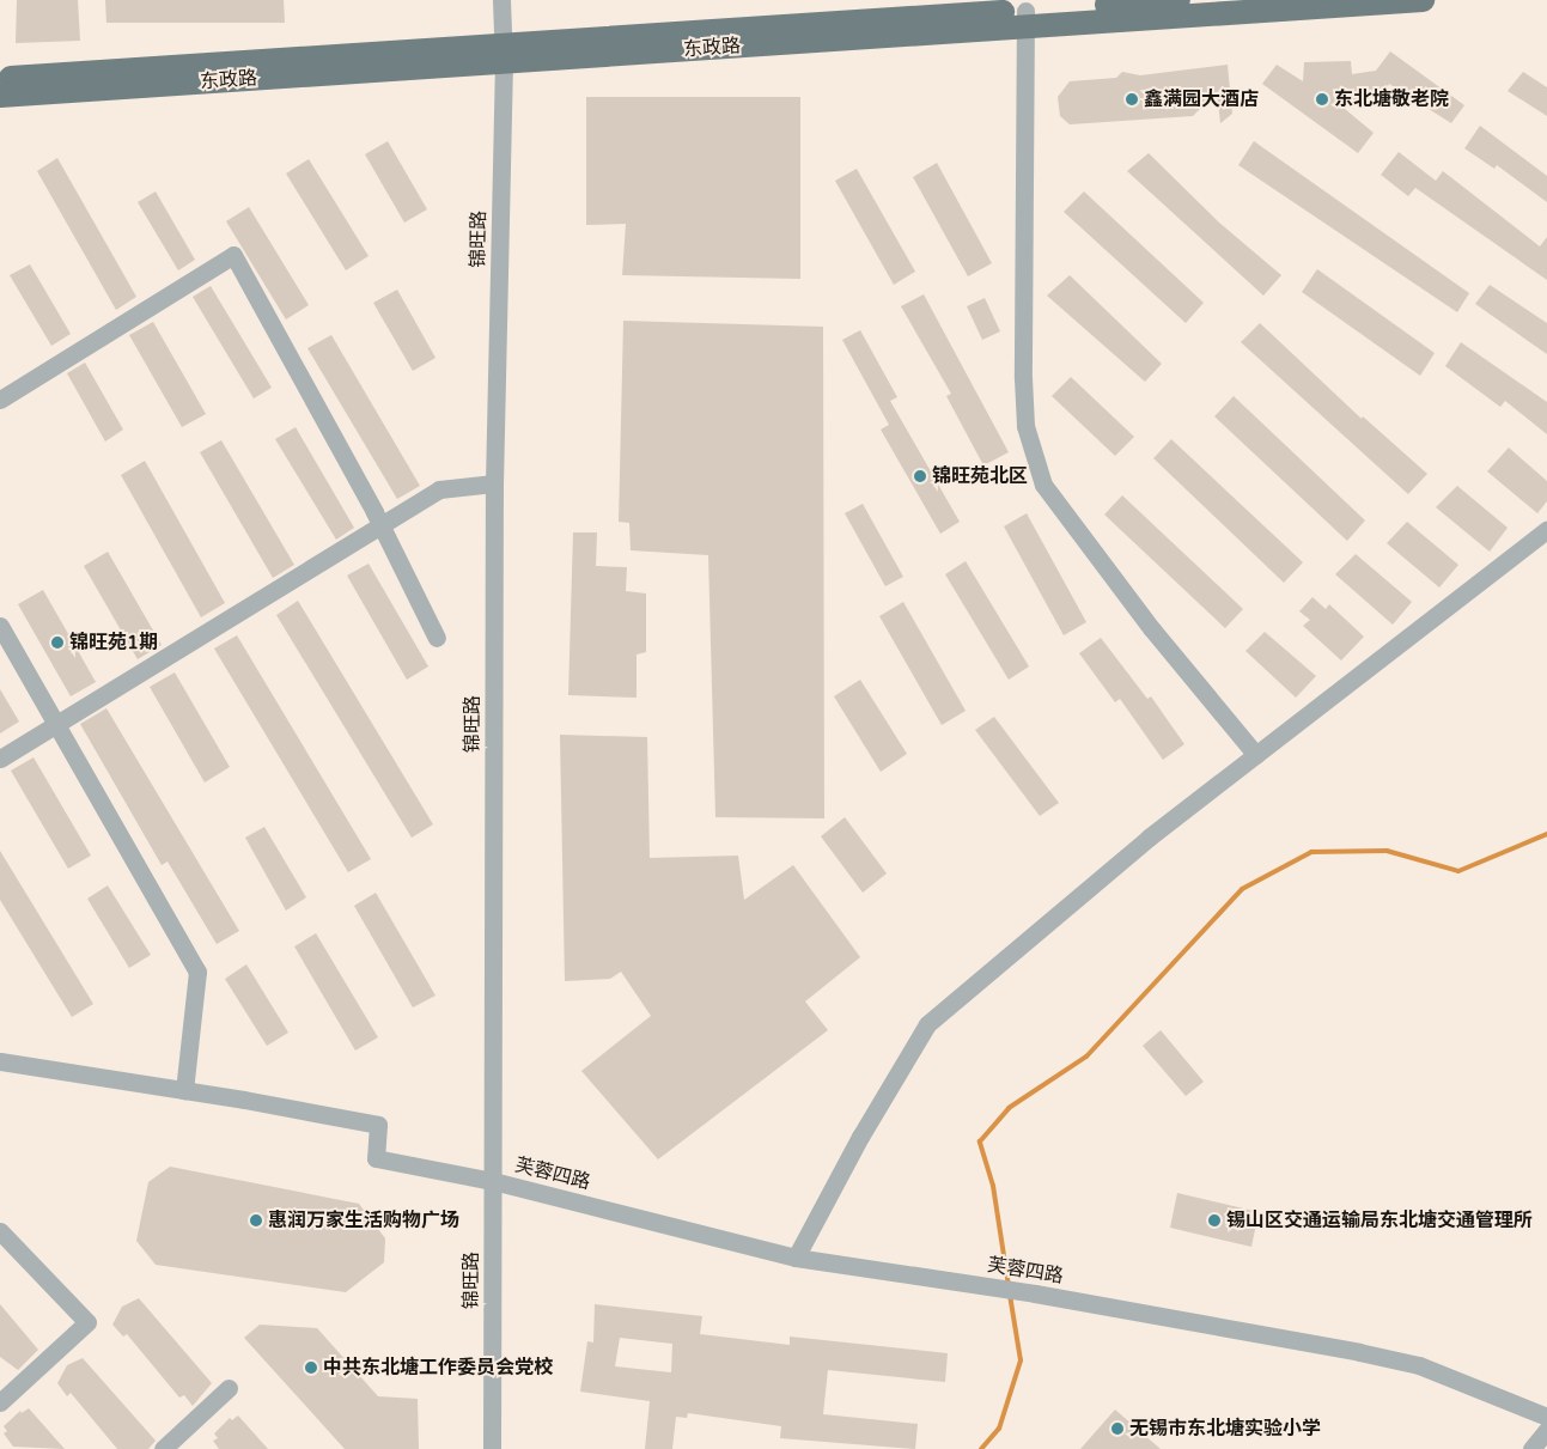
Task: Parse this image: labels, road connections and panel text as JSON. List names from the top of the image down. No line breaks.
{"streets":{"main road":["东政路"],"street":["锦旺路","芙蓉四路"]},"crossings":[["东政路","锦旺路"],["锦旺路","芙蓉四路"]],"places":["鑫满园大酒店","东北塘敬老院","锦旺苑北区","锦旺苑1期","惠润万家生活购物广场","锡山区交通运输局东北塘交通管理所","中共东北塘工作委员会党校","无锡市东北塘实验小学"]}
